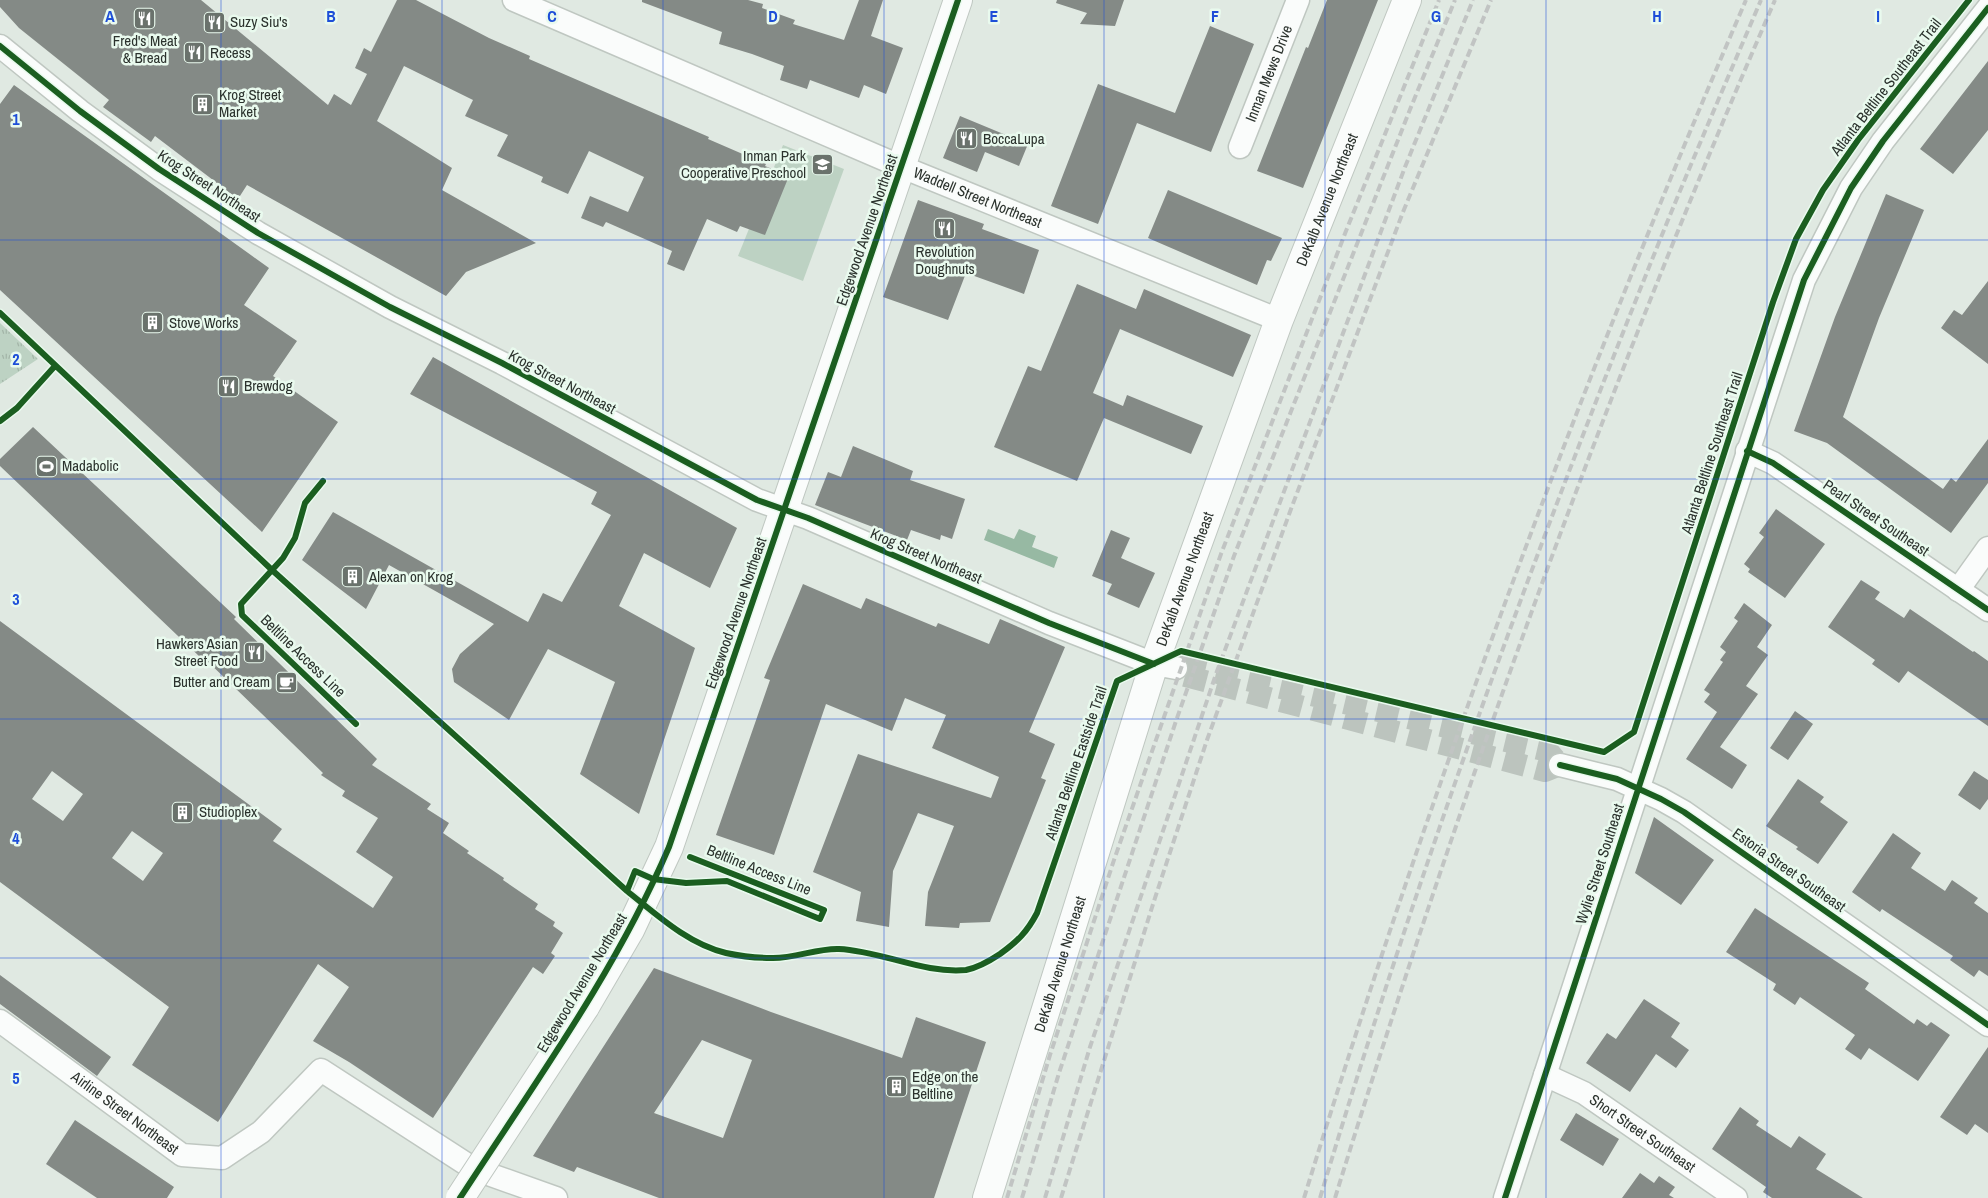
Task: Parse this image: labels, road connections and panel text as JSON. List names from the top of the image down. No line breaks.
{"streets":{"main road":["DeKalb Avenue Northeast","Edgewood Avenue Northeast"],"street":["Inman Mews Drive","Krog Street Northeast","Waddell Street Northeast","Pearl Street Southeast","Wylie Street Southeast","Estoria Street Southeast","Airline Street Northeast","Short Street Southeast"],"cycle path":["Atlanta Beltline Southeast Trail","Beltline Access Line"]},"crossings":[["Krog Street Northeast","DeKalb Avenue Northeast"],["Krog Street Northeast","Edgewood Avenue Northeast"],["Waddell Street Northeast","DeKalb Avenue Northeast"],["Waddell Street Northeast","Edgewood Avenue Northeast"],["Pearl Street Southeast","Wylie Street Southeast"],["Wylie Street Southeast","Estoria Street Southeast"],["Wylie Street Southeast","Short Street Southeast"]],"places":{"restaurant":["Fred's Meat & Bread","Suzy Siu's","Recess","BoccaLupa","Revolution Doughnuts","Brewdog","Hawkers Asian Street Food"],"building":["Krog Street Market","Stove Works","Alexan on Krog","Studioplex","Edge on the Beltline"],"school or university":["Inman Park Cooperative Preschool"],"sports":["Madabolic"],"cafe":["Butter and Cream"]},"grid":{"columns":["A","B","C","D","E","F","G","H","I"],"rows":["1","2","3","4","5"]}}
